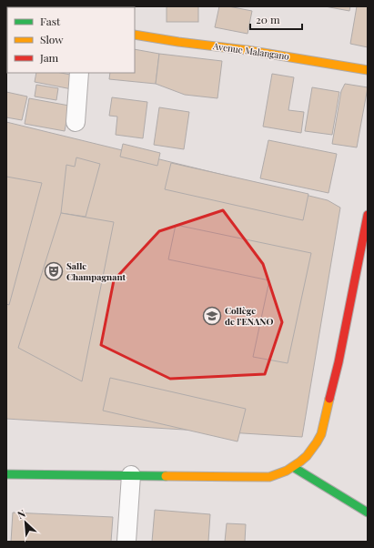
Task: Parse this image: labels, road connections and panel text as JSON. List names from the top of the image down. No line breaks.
{"streets":{"street":["Avenue Malangano"]},"places":{"theatre":["Salle Champagnant"],"school or university":["Collège de l'ENANO"]},"legend":["Fast","Slow","Jam"],"scale_bar":"20 m","north":"top left"}
